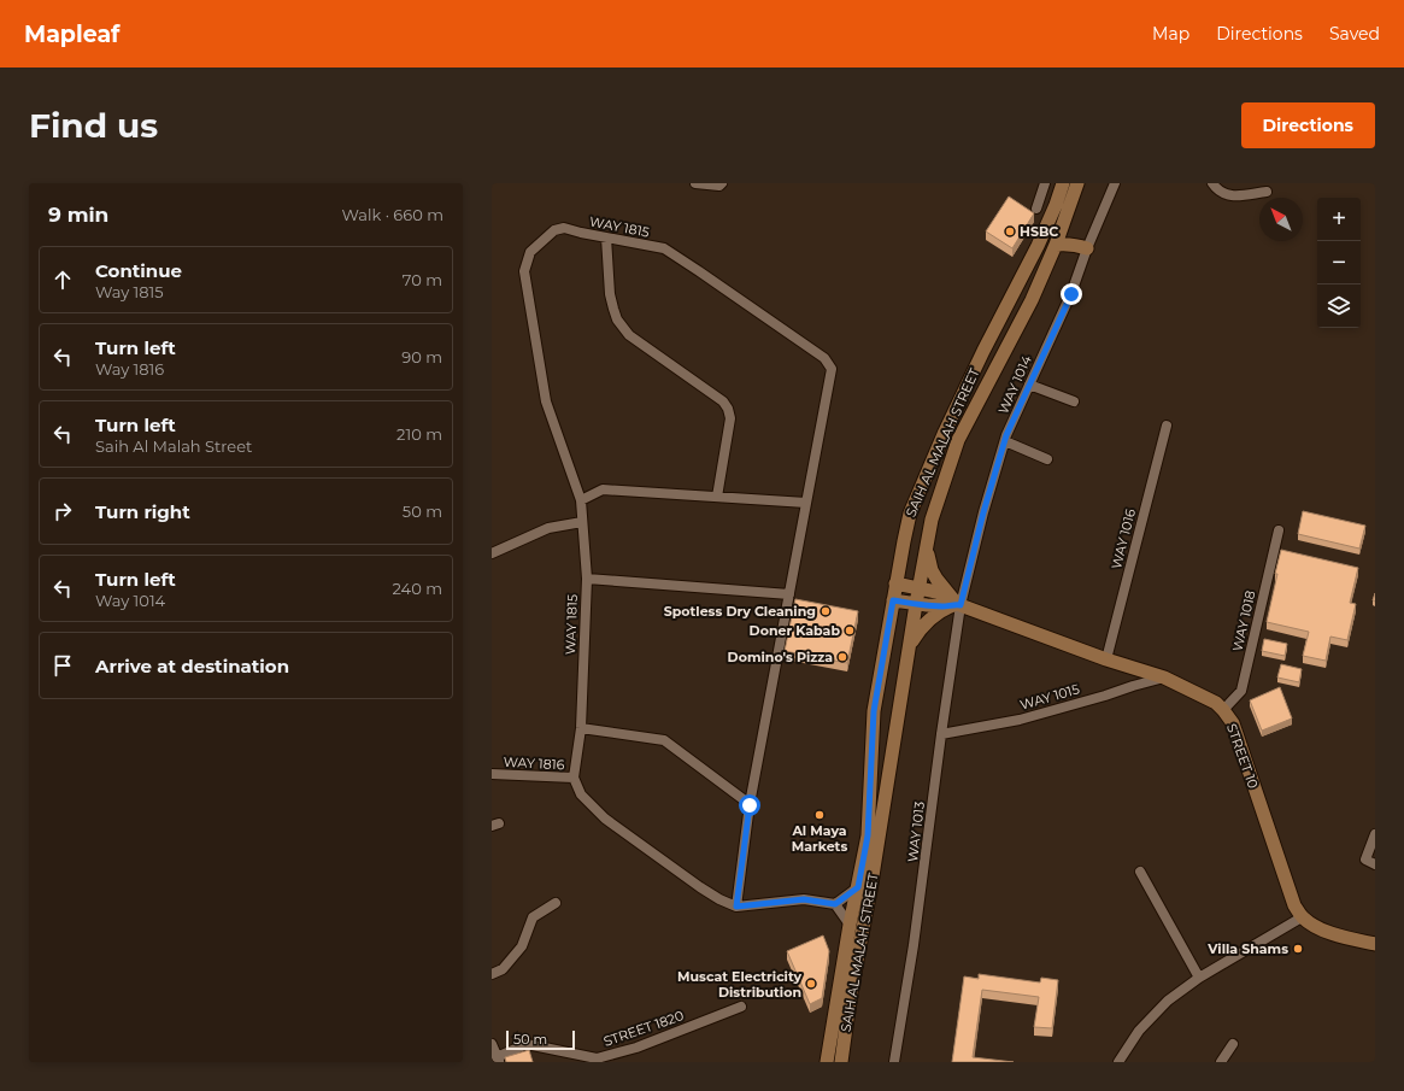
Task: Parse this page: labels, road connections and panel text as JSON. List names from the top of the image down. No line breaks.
{"streets":{"street":["WAY 1815","WAY 1014","SAIH AL MALAH STREET","WAY 1016","WAY 1018","WAY 1015","STREET 10","WAY 1816","WAY 1013","STREET 1820"]},"crossings":[["WAY 1815","WAY 1816"],["WAY 1014","STREET 10"],["WAY 1014","WAY 1013"],["SAIH AL MALAH STREET","STREET 10"],["WAY 1016","STREET 10"],["WAY 1018","STREET 10"],["WAY 1015","STREET 10"],["WAY 1015","WAY 1013"],["STREET 10","WAY 1013"]],"places":["HSBC","Spotless Dry Cleaning","Doner Kabab","Domino's Pizza","Al Maya Markets","Villa Shams","Muscat Electricity Distribution"],"scale_bar":"50 m","north":"top left","page":{"header":"Mapleaf","nav":["Map","Directions","Saved"],"buttons":"Directions","title":"Find us","heading":["9 min","Walk · 660 m"],"map_buttons":["+","−"],"list":[["Continue","Way 1815","70 m"],["Turn left","Way 1816","90 m"],["Turn left","Saih Al Malah Street","210 m"],["Turn right","50 m"],["Turn left","Way 1014","240 m"],"Arrive at destination"],"scale":"50 m"}}
